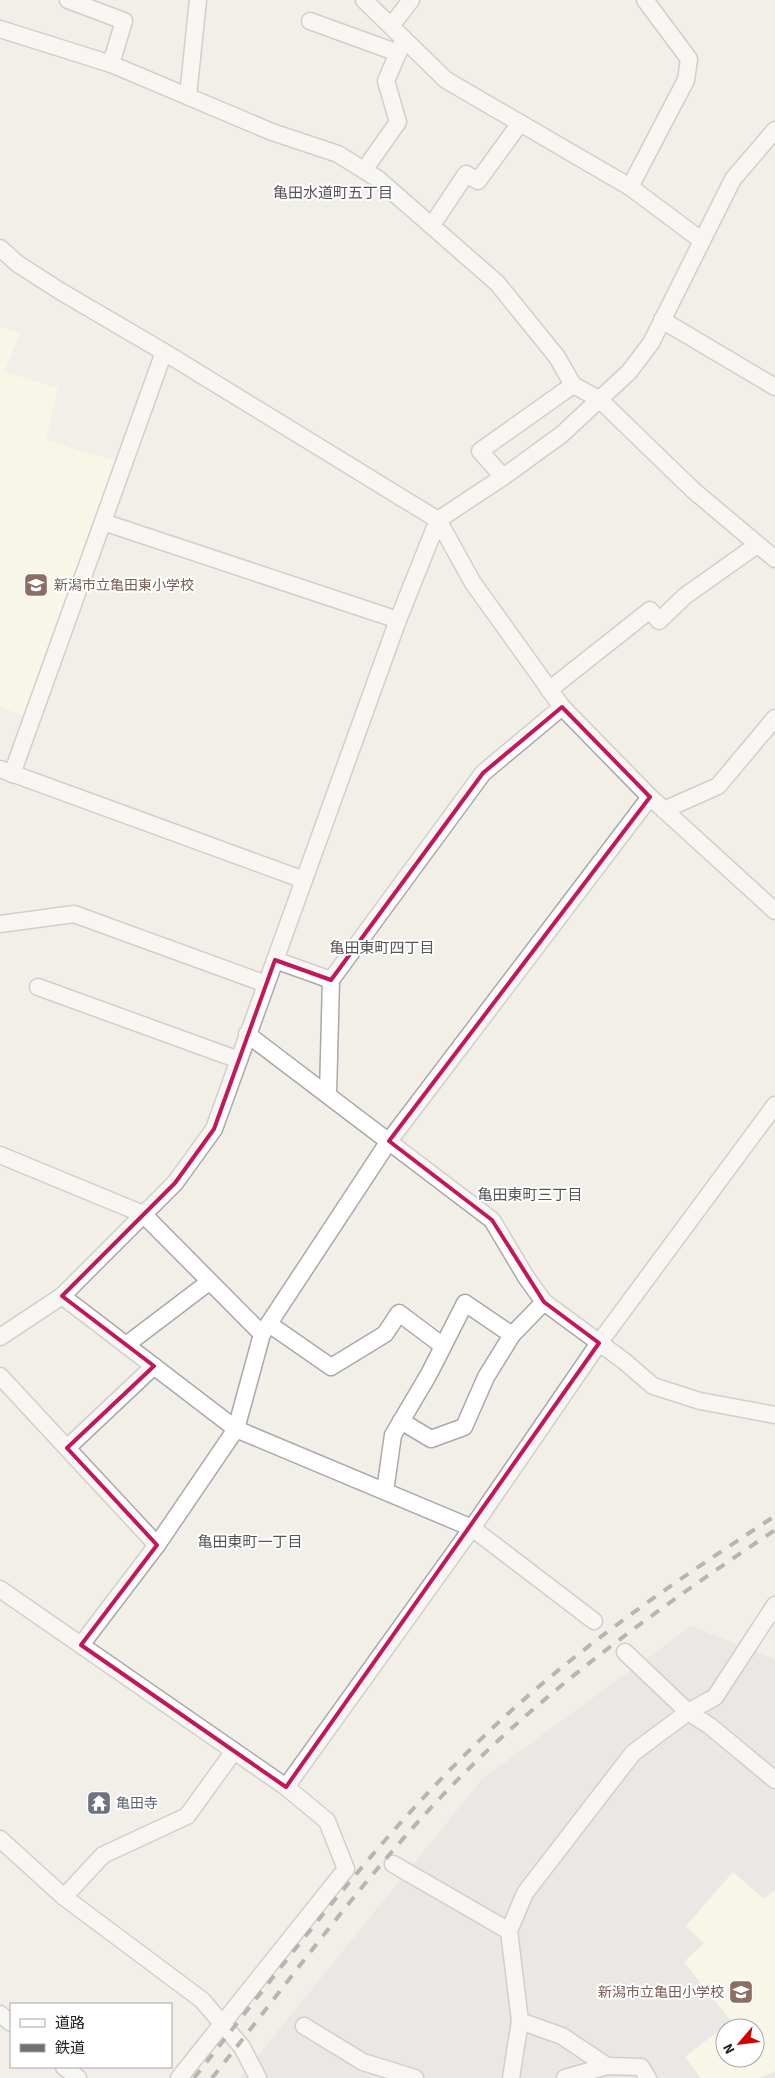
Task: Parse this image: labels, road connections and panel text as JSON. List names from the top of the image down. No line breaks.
{"districts":["亀田水道町五丁目","亀田東町四丁目","亀田東町三丁目","亀田東町一丁目"],"places":{"school or university":["新潟市立亀田東小学校","新潟市立亀田小学校"],"temple":["亀田寺"]},"legend":["道路","鉄道"],"north":"bottom left"}
